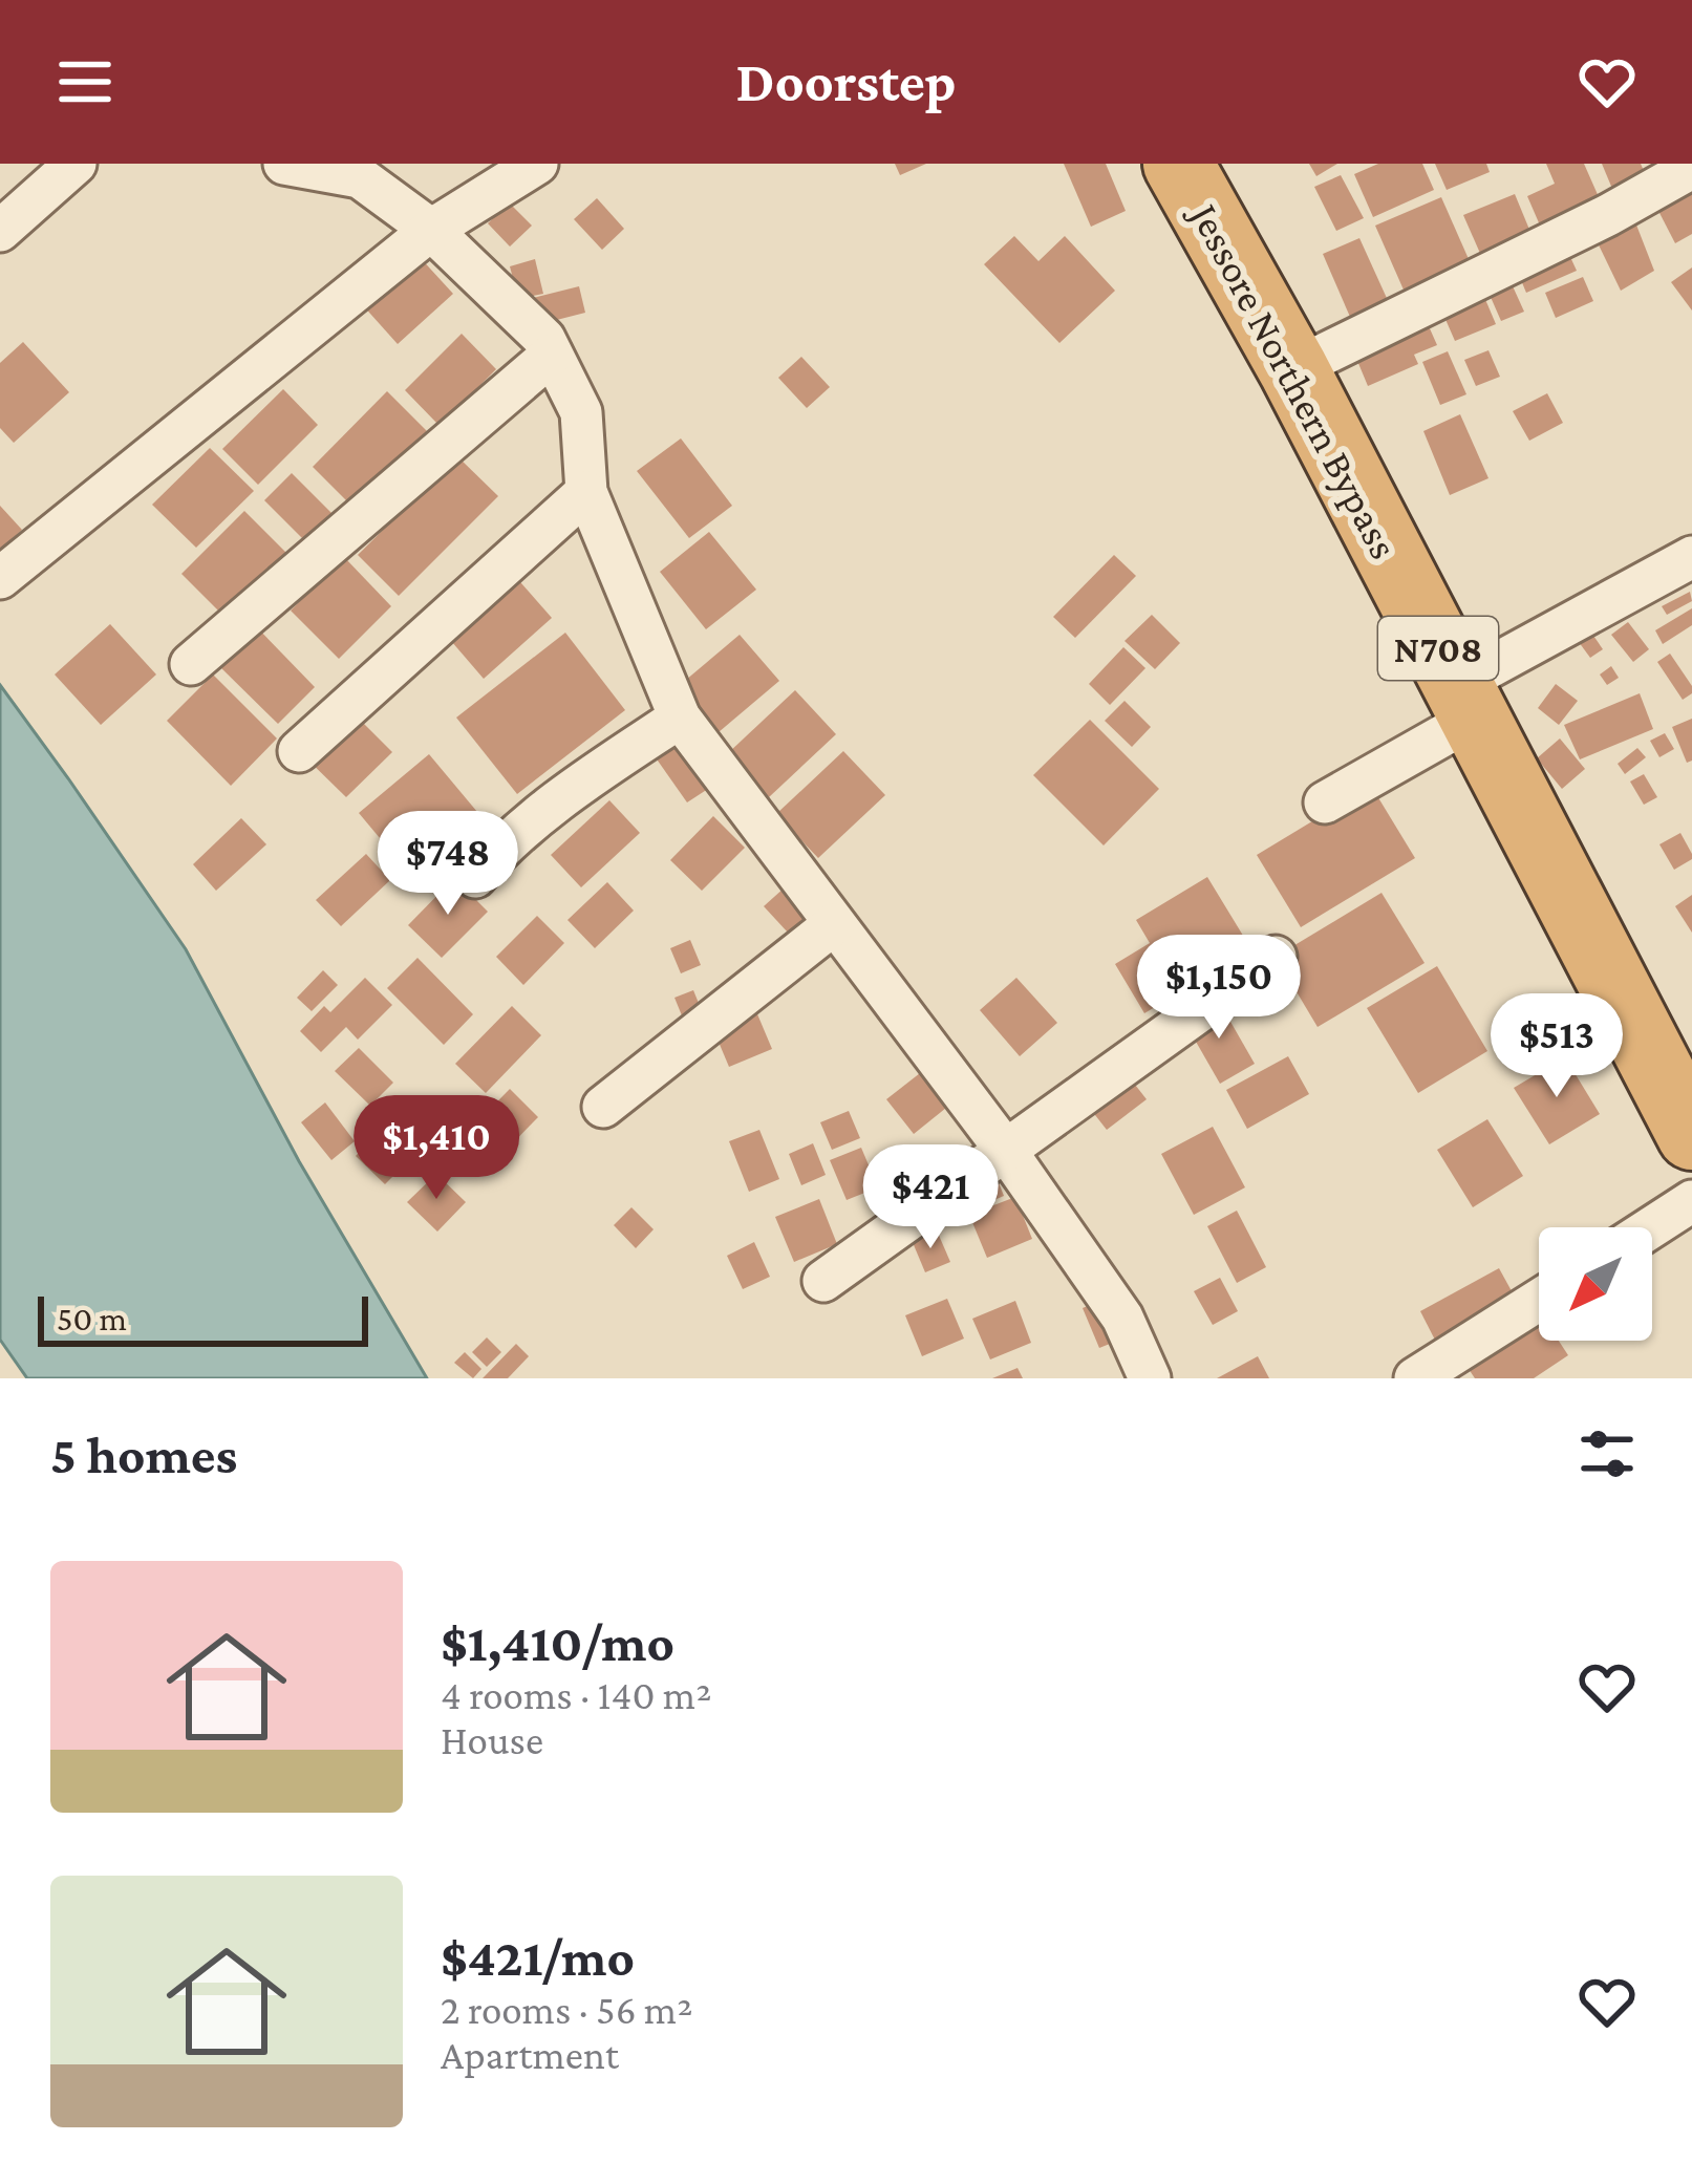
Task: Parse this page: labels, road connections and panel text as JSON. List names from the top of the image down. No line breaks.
{"streets":{"highway":["Jessore Northern Bypass","N708"]},"scale_bar":"50 m","north":"bottom left","page":{"header":"Doorstep","price":["$748","$1,150","$513","$1,410","$421"],"scale":"50 m","heading":"5 homes","list":[{"name":"$1,410/mo","note":"4 rooms · 140 m² · House"},{"name":"$421/mo","note":"2 rooms · 56 m² · Apartment"}]}}
